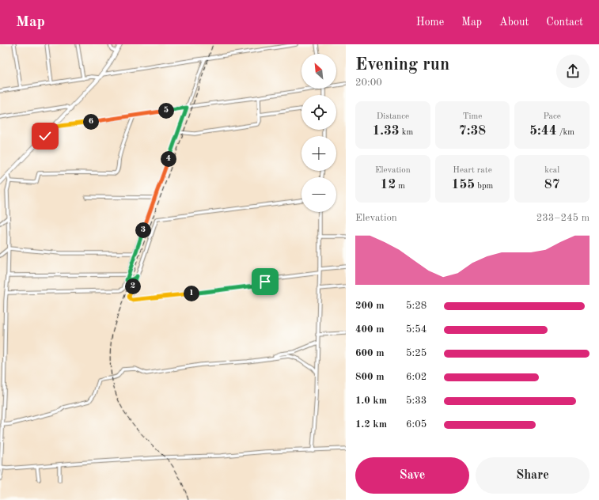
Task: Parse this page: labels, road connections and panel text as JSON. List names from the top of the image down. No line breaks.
{"north":"top left","page":{"header":"Map","nav":["Home","Map","About","Contact"],"heading":["Evening run","20:00"],"map_buttons":["+","−"],"stats":[["Distance","1.33 km"],["Time","7:38"],["Pace","5:44 /km"],["Elevation","12 m"],["Heart rate","155 bpm"],["kcal","87"]],"pins":["5","6","4","3","2","1"],"chart":["Elevation","233–245 m"],"list":[{"name":"200 m","note":"5:28"},{"name":"400 m","note":"5:54"},{"name":"600 m","note":"5:25"},{"name":"800 m","note":"6:02"},{"name":"1.0 km","note":"5:33"},{"name":"1.2 km","note":"6:05"}],"buttons":["Save","Share"]}}
